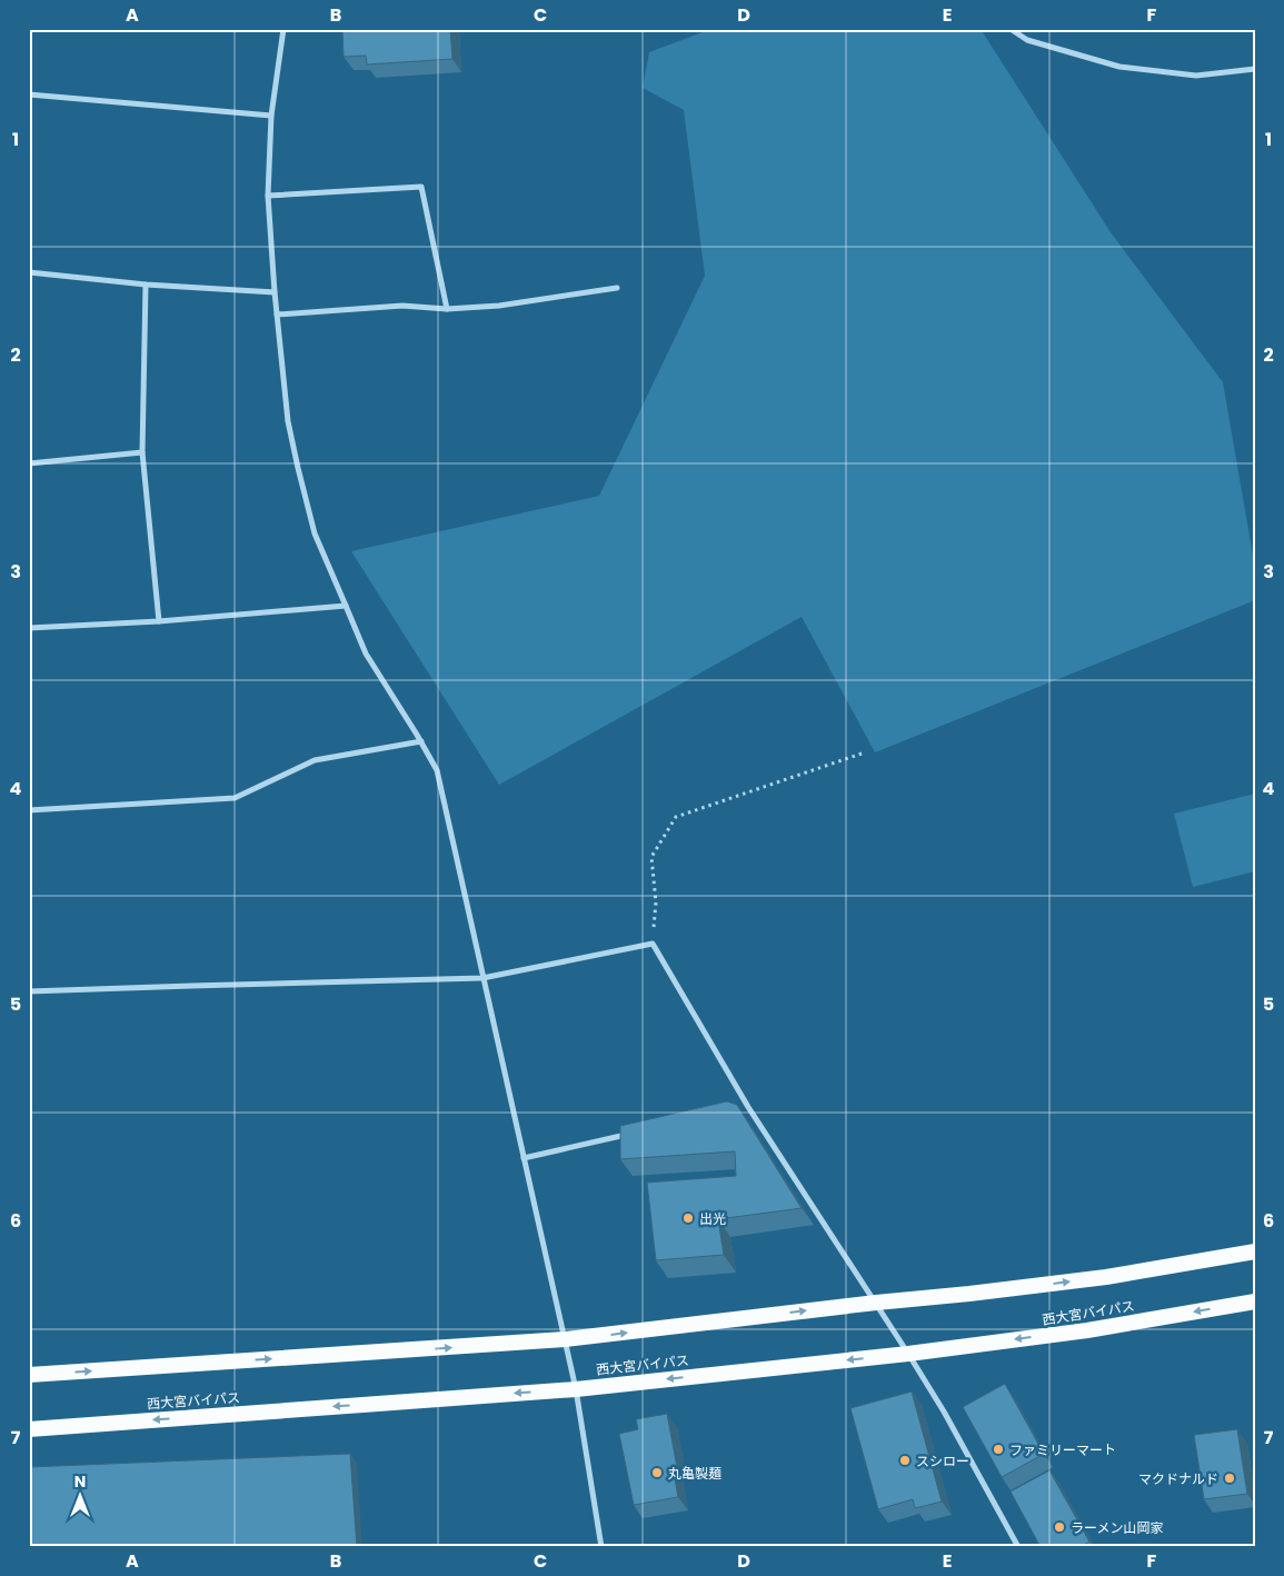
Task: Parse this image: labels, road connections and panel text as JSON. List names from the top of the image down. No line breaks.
{"streets":{"highway":["西大宮バイパス"]},"places":["出光","ファミリーマート","スシロー","丸亀製麺","マクドナルド","ラーメン山岡家"],"north":"top","grid":{"columns":["A","B","C","D","E","F"],"rows":["1","2","3","4","5","6","7"]}}
